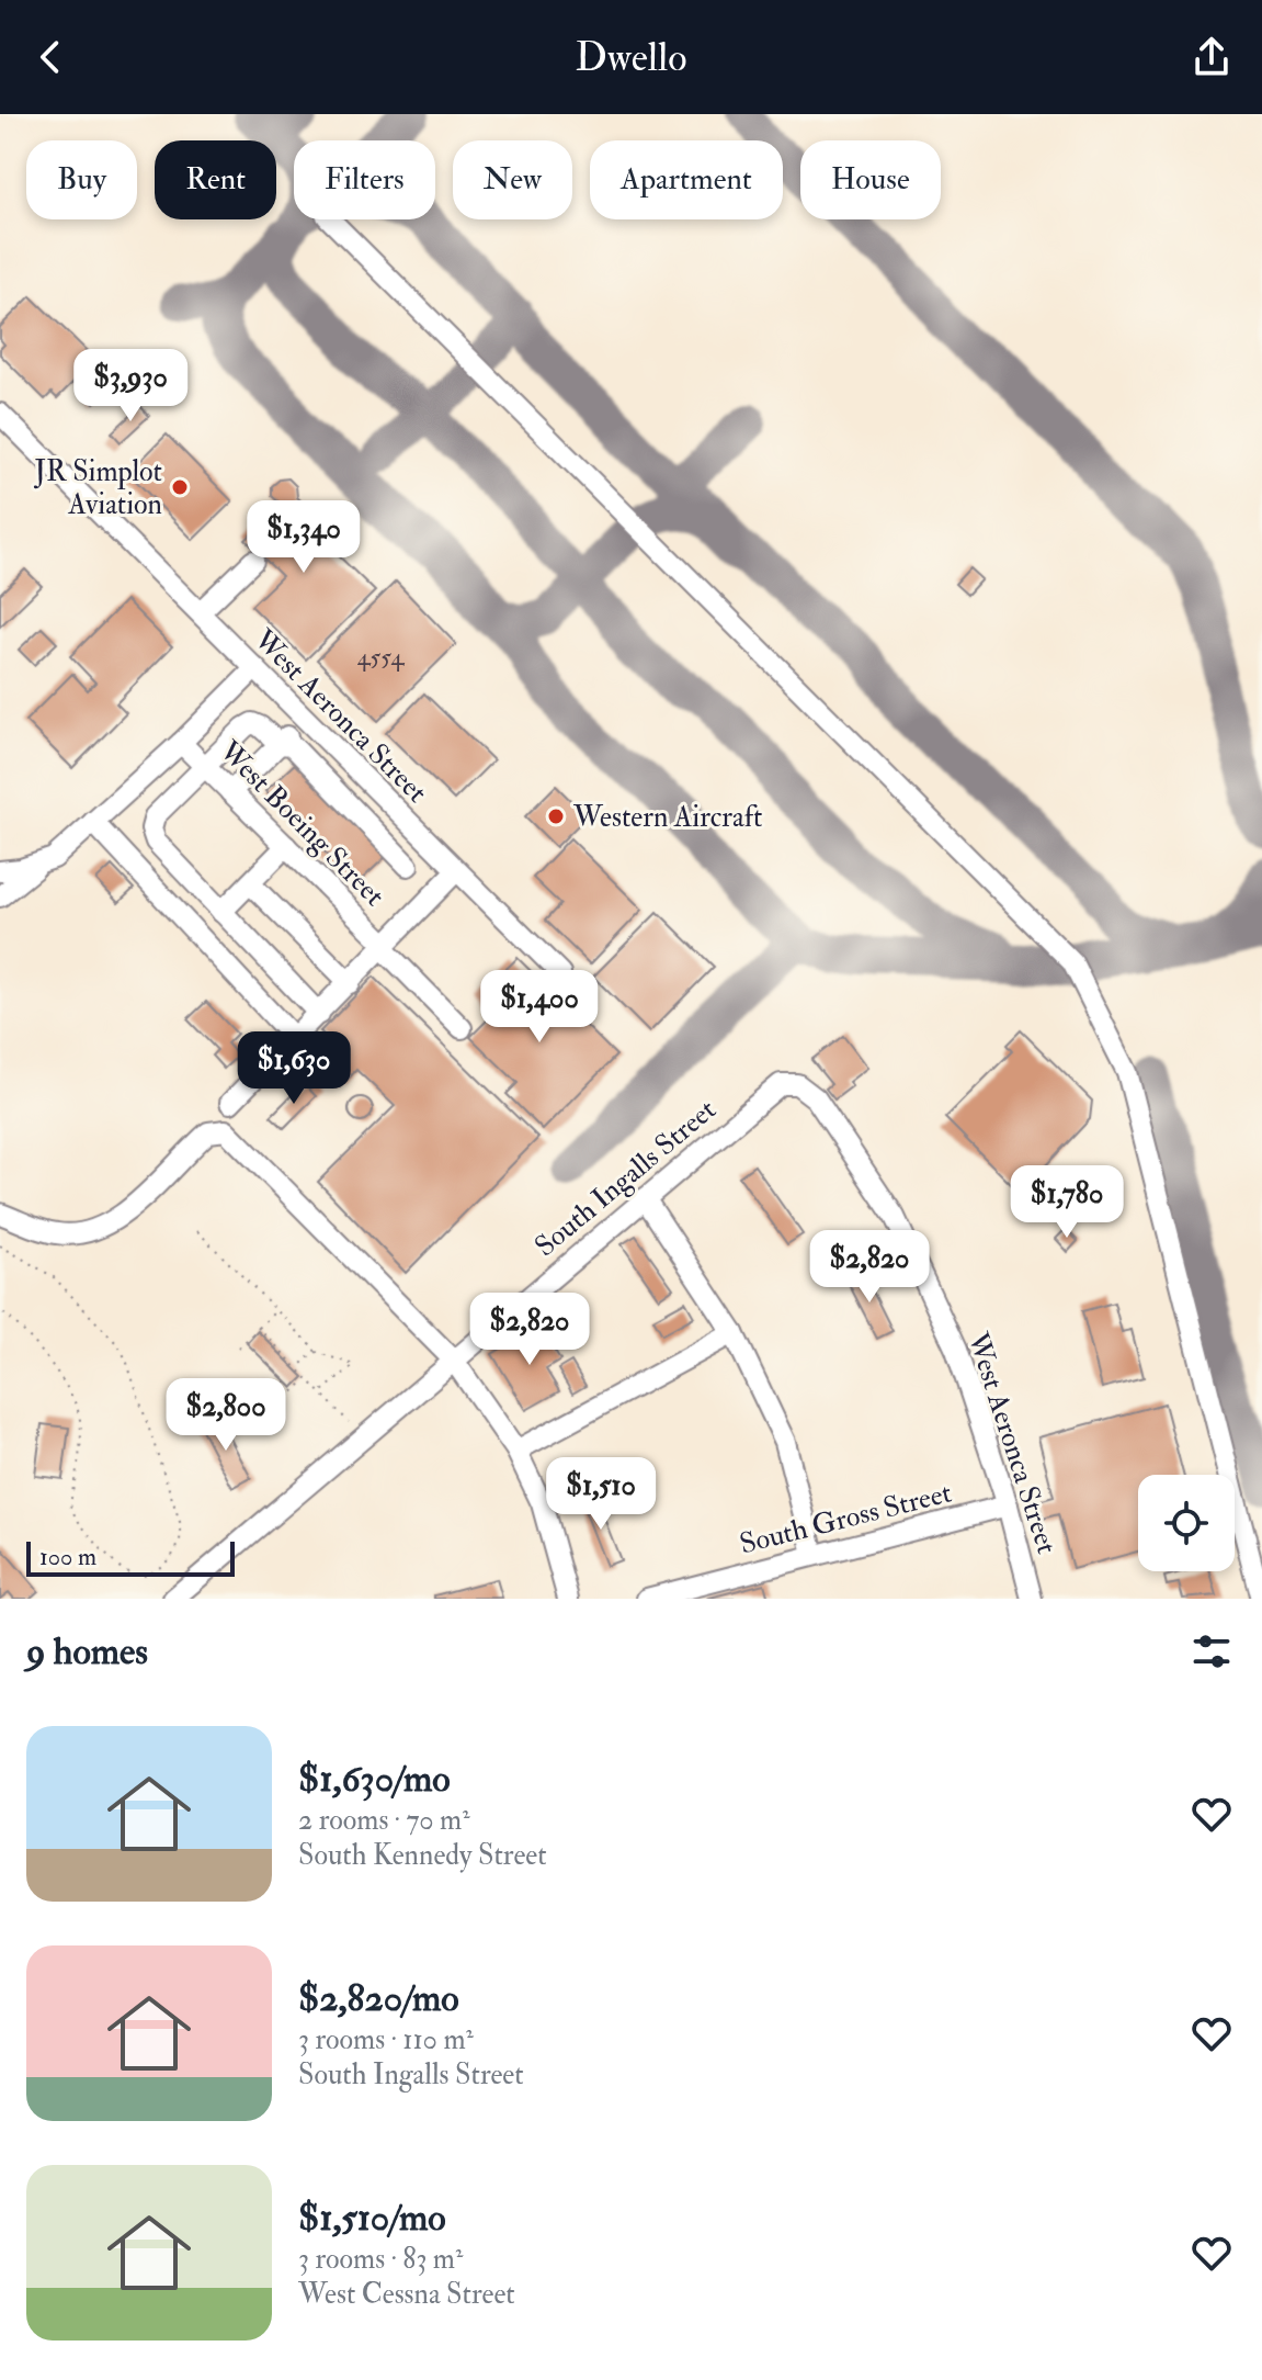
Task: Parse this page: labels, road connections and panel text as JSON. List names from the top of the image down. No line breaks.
{"streets":{"street":["West Aeronca Street","West Boeing Street","South Ingalls Street","South Gross Street"]},"crossings":[["West Aeronca Street","South Ingalls Street"],["West Aeronca Street","South Gross Street"]],"places":["JR Simplot Aviation","Western Aircraft"],"house_numbers":["4554"],"scale_bar":"100 m","page":{"header":"Dwello","chip":["Buy","Rent","Filters","New","Apartment","House"],"price":["$3,930","$1,340","$1,400","$1,630","$1,780","$2,820","$2,820","$2,800","$1,510"],"scale":"100 m","heading":"9 homes","list":[{"name":"$1,630/mo","note":"2 rooms · 70 m² · South Kennedy Street"},{"name":"$2,820/mo","note":"3 rooms · 110 m² · South Ingalls Street"},{"name":"$1,510/mo","note":"3 rooms · 83 m² · West Cessna Street"}]}}
